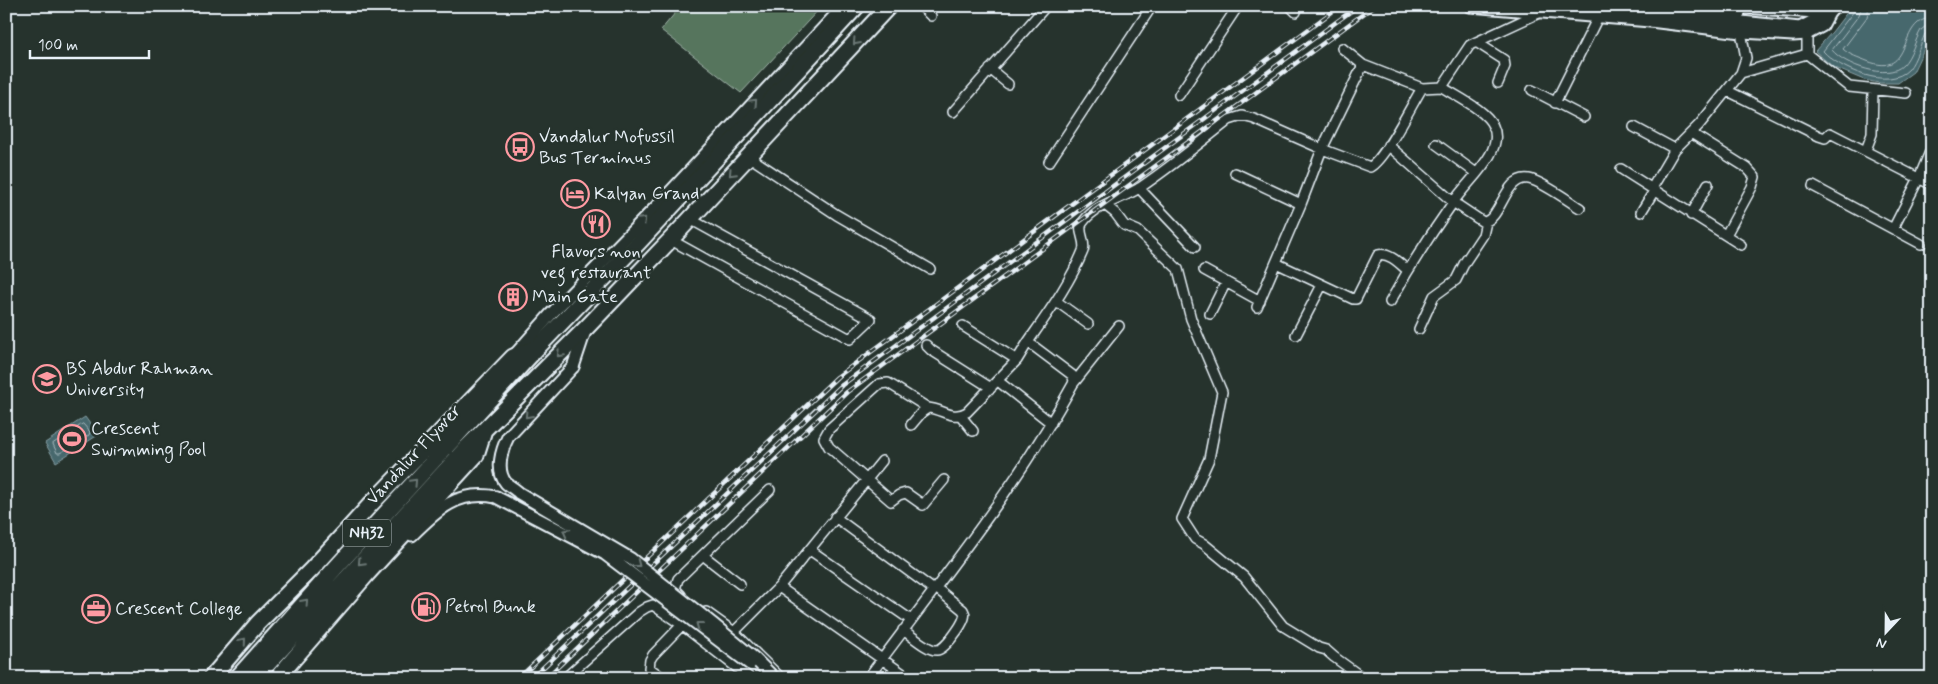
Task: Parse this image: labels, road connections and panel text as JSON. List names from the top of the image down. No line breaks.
{"streets":{"highway":["Vandalur Flyover","NH32"]},"crossings":[["Vandalur Flyover","NH32"]],"places":{"bus stop":["Vandalur Mofussil Bus Terminus"],"hotel":["Kalyan Grand"],"restaurant":["Flavors non veg restaurant"],"building":["Main Gate"],"school or university":["BS Abdur Rahman University"],"sports":["Crescent Swimming Pool"],"fuel station":["Petrol Bunk"],"office":["Crescent College"]},"scale_bar":"100 m","north":"bottom"}
